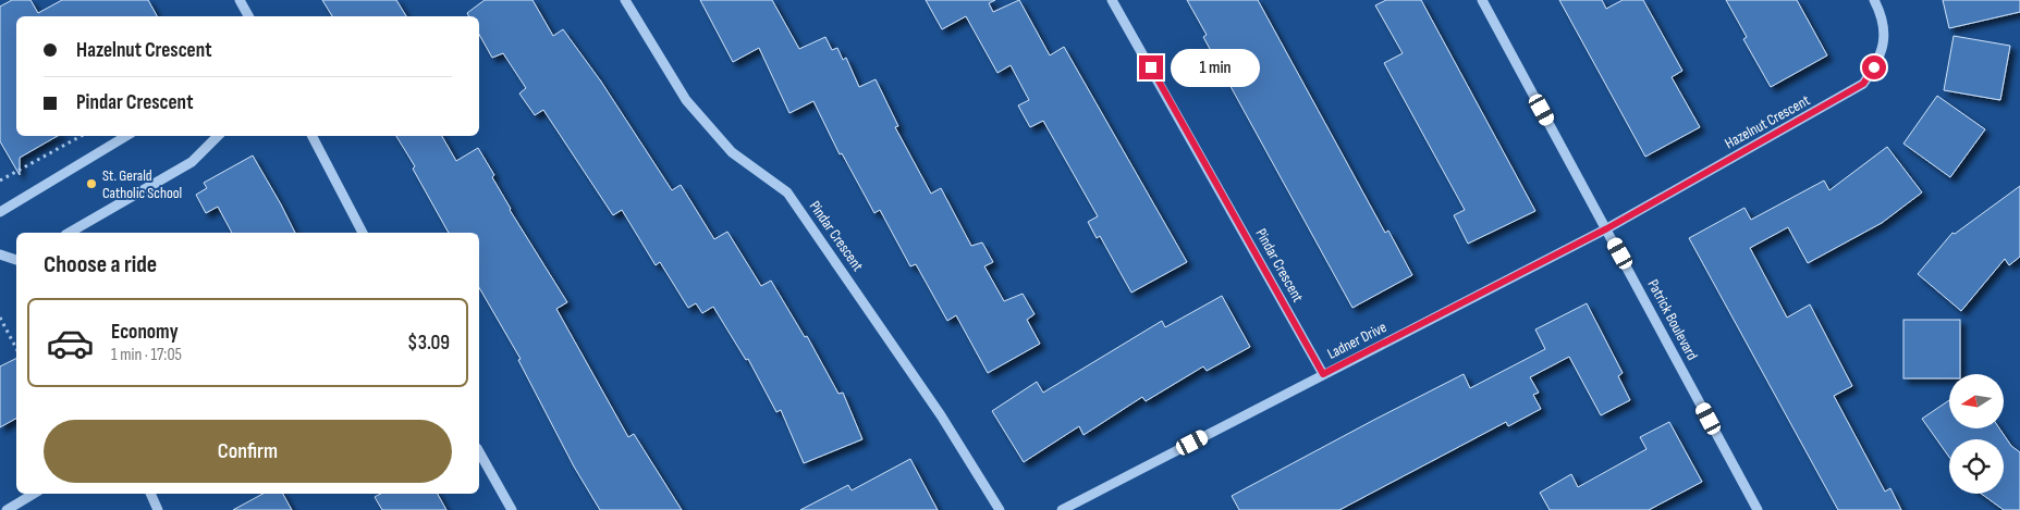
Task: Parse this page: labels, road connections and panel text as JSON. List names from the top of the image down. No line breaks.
{"streets":{"street":["Hazelnut Crescent","Pindar Crescent","Patrick Boulevard","Ladner Drive"]},"crossings":[["Hazelnut Crescent","Patrick Boulevard"],["Hazelnut Crescent","Ladner Drive"],["Pindar Crescent","Ladner Drive"],["Patrick Boulevard","Ladner Drive"]],"places":["St. Gerald Catholic School"],"north":"left","page":{"banner":["Hazelnut Crescent","Pindar Crescent"],"bubble":"1 min","heading":"Choose a ride","list":[{"name":"Economy","note":"1 min · 17:05","value":"$3.09"}],"buttons":"Confirm"}}
